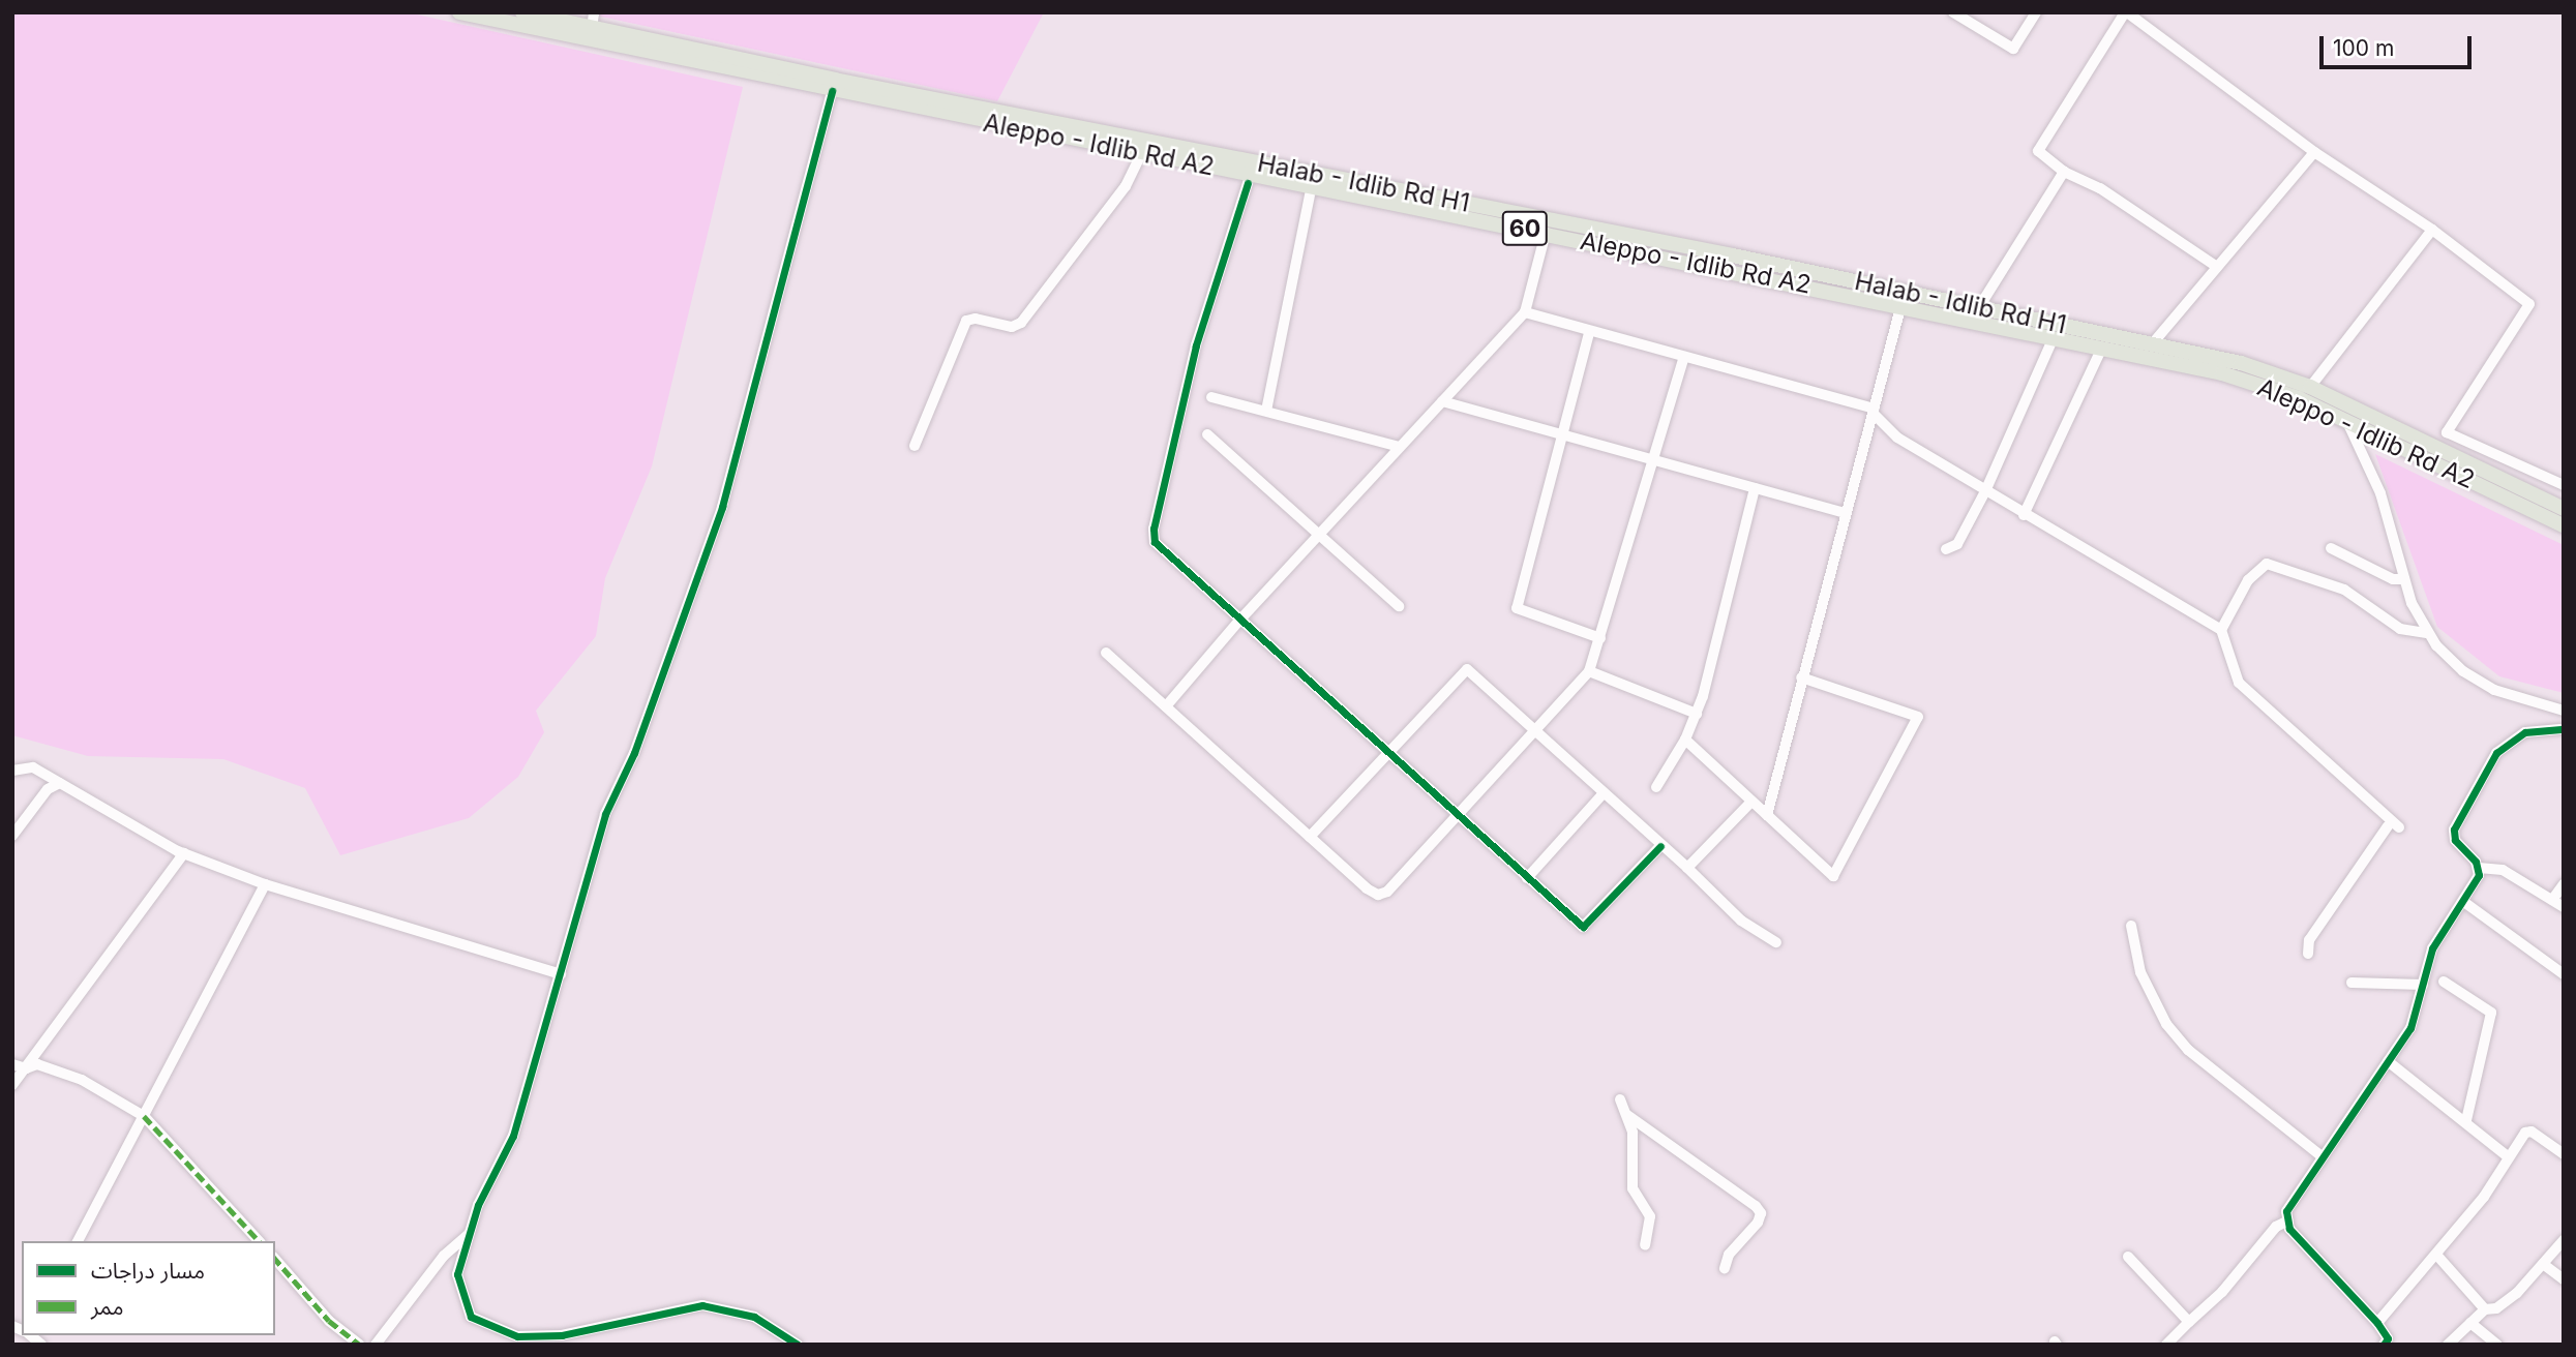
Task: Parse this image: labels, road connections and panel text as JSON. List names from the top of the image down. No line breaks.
{"streets":{"highway":["Aleppo - Idlib Rd A2","Halab - Idlib Rd H1","60"]},"crossings":[["Aleppo - Idlib Rd A2","Halab - Idlib Rd H1"],["Aleppo - Idlib Rd A2","60"]],"legend":["مسار دراجات","ممر"],"scale_bar":"100 m"}
